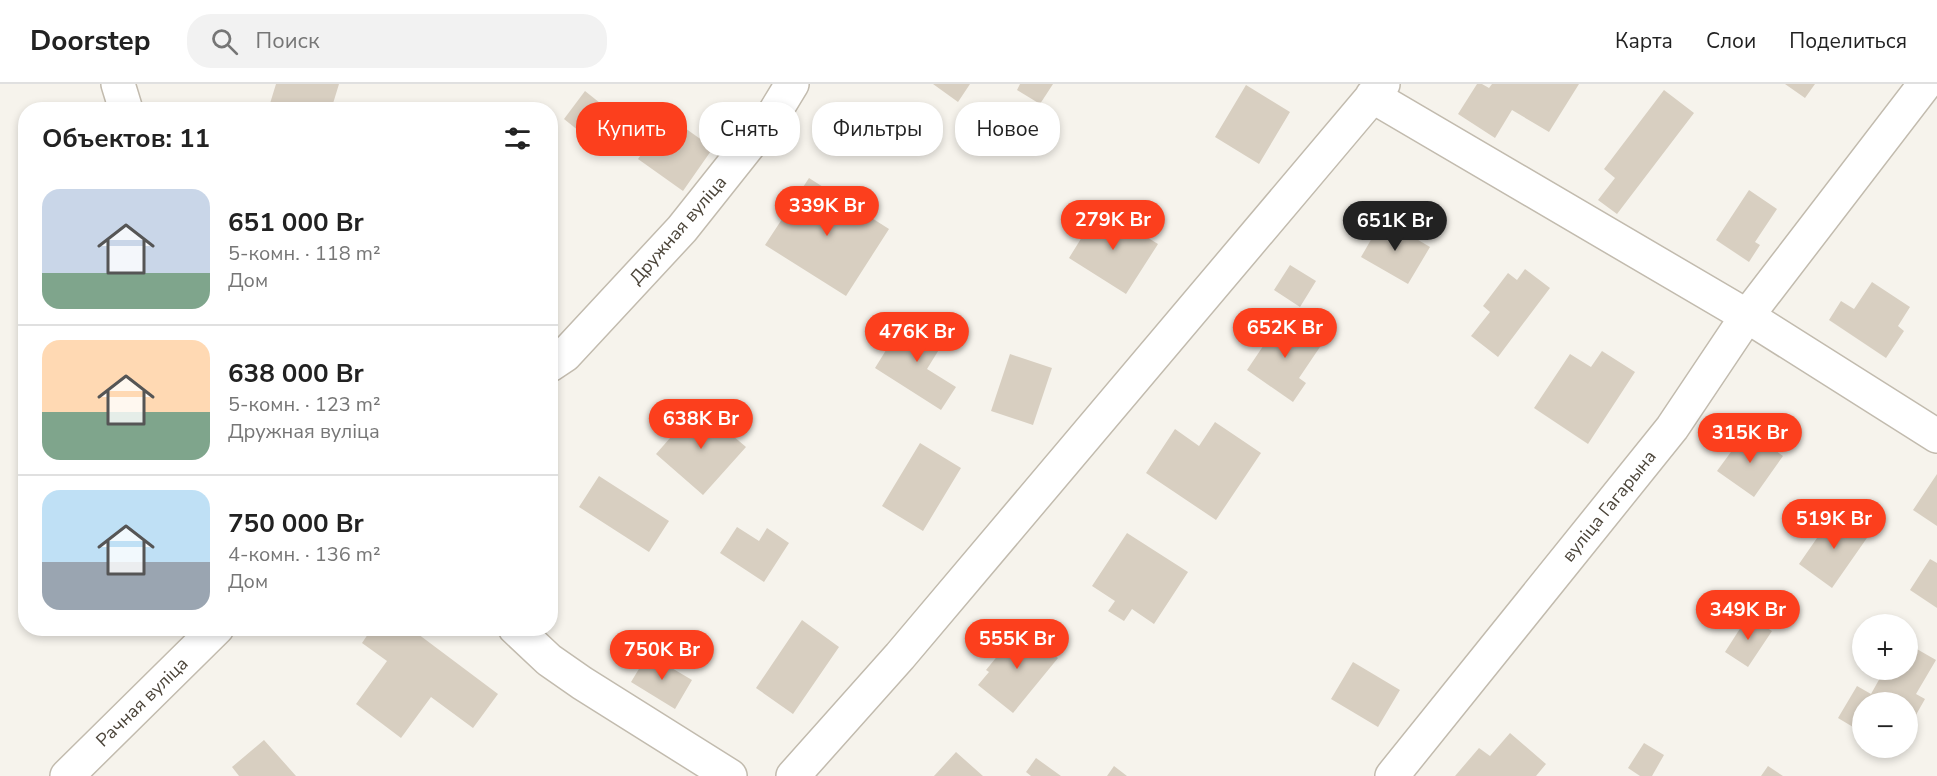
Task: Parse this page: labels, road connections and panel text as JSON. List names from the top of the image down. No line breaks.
{"streets":{"street":["Дружная вуліца","вуліца Гагарына","Рачная вуліца"]},"page":{"header":"Doorstep","search":"Поиск","nav":["Карта","Слои","Поделиться"],"chip":["Купить","Снять","Фильтры","Новое"],"heading":"Объектов: 11","list":[{"name":"651 000 Br","note":"5-комн. · 118 m² · Дом"},{"name":"638 000 Br","note":"5-комн. · 123 m² · Дружная вуліца"},{"name":"750 000 Br","note":"4-комн. · 136 m² · Дом"}],"price":["339K Br","279K Br","651K Br","652K Br","476K Br","638K Br","315K Br","519K Br","349K Br","555K Br","750K Br"],"map_buttons":["+","−"]}}
